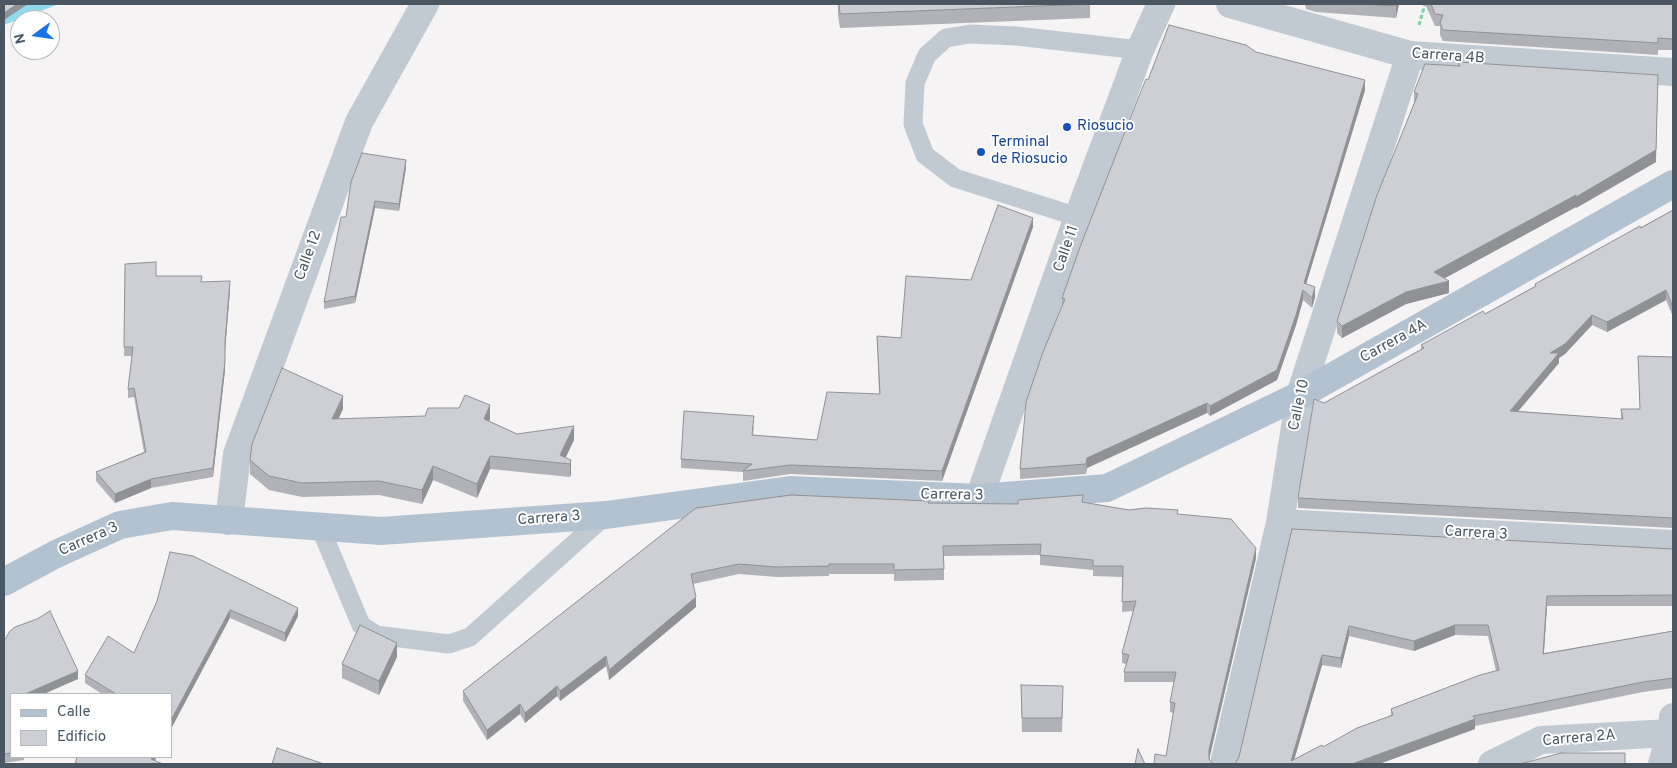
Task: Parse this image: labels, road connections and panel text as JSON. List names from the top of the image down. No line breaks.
{"streets":{"main road":["Carrera 4A","Carrera 3"],"street":["Carrera 4B","Calle 11","Calle 12","Calle 10","Carrera 2A"]},"crossings":[["Carrera 4B","Calle 10"],["Calle 11","Carrera 3"],["Calle 12","Carrera 3"],["Carrera 4A","Calle 10"],["Carrera 4A","Carrera 3"],["Calle 10","Carrera 3"]],"places":["Riosucio","Terminal de Riosucio"],"legend":["Calle","Edificio"],"north":"left"}
